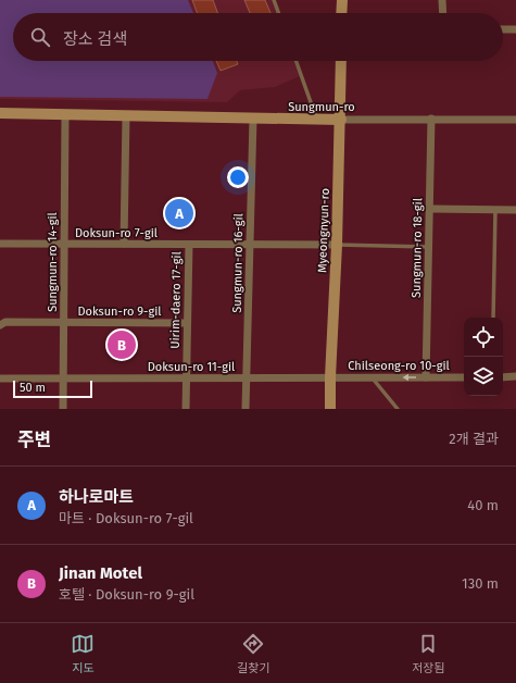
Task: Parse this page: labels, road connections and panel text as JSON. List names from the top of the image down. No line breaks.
{"streets":{"street":["Sungmun-ro","Myeongnyun-ro","Doksun-ro 7-gil","Sungmun-ro 18-gil","Sungmun-ro 14-gil","Sungmun-ro 16-gil","Uirim-daero 17-gil","Doksun-ro 9-gil","Chilseong-ro 10-gil","Doksun-ro 11-gil"]},"crossings":[["Sungmun-ro","Myeongnyun-ro"],["Sungmun-ro","Sungmun-ro 18-gil"],["Sungmun-ro","Sungmun-ro 14-gil"],["Sungmun-ro","Sungmun-ro 16-gil"],["Myeongnyun-ro","Doksun-ro 7-gil"],["Myeongnyun-ro","Chilseong-ro 10-gil"],["Myeongnyun-ro","Doksun-ro 11-gil"],["Doksun-ro 7-gil","Sungmun-ro 14-gil"],["Doksun-ro 7-gil","Sungmun-ro 16-gil"],["Doksun-ro 7-gil","Uirim-daero 17-gil"],["Sungmun-ro 18-gil","Chilseong-ro 10-gil"],["Sungmun-ro 14-gil","Doksun-ro 9-gil"],["Sungmun-ro 14-gil","Doksun-ro 11-gil"],["Sungmun-ro 16-gil","Doksun-ro 11-gil"],["Uirim-daero 17-gil","Doksun-ro 9-gil"],["Uirim-daero 17-gil","Doksun-ro 11-gil"],["Chilseong-ro 10-gil","Doksun-ro 11-gil"]],"one_way":["Chilseong-ro 10-gil"],"scale_bar":"50 m","page":{"search":"장소 검색","pins":["A","B"],"scale":"50 m","heading":["주변","2개 결과"],"list":[{"mark":"A","name":"하나로마트","note":"마트 · Doksun-ro 7-gil","value":"40 m"},{"mark":"B","name":"Jinan Motel","note":"호텔 · Doksun-ro 9-gil","value":"130 m"}],"nav":["지도","길찾기","저장됨"]}}
